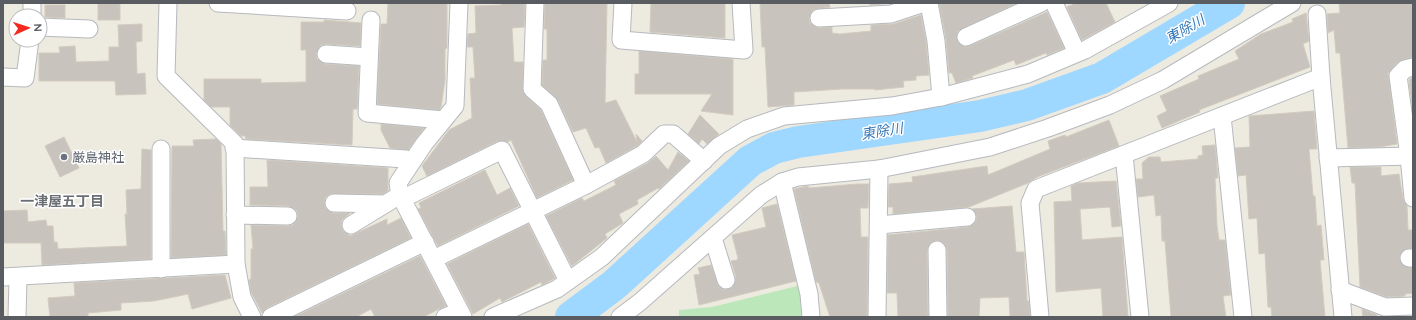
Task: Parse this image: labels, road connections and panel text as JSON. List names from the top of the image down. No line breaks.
{"districts":["一津屋五丁目"],"water":["東除川"],"places":["厳島神社"],"north":"right"}
